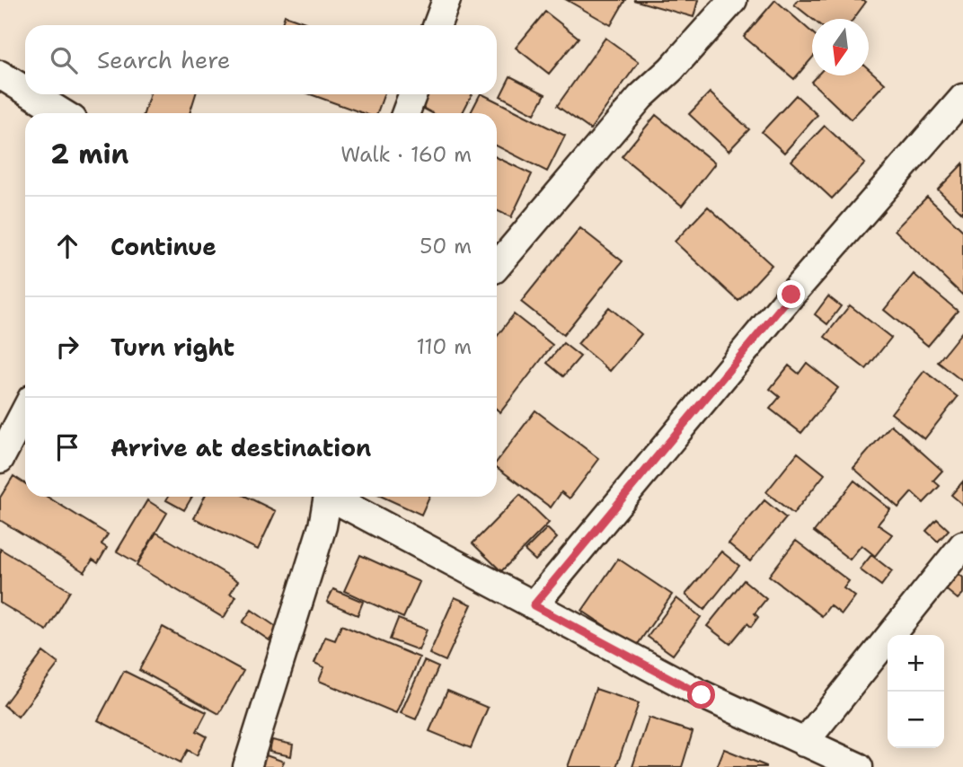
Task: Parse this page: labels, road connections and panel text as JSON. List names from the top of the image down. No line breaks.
{"north":"bottom","page":{"search":"Search here","heading":["2 min","Walk · 160 m"],"list":[["Continue","50 m"],["Turn right","110 m"],"Arrive at destination"],"map_buttons":["+","−"]}}
